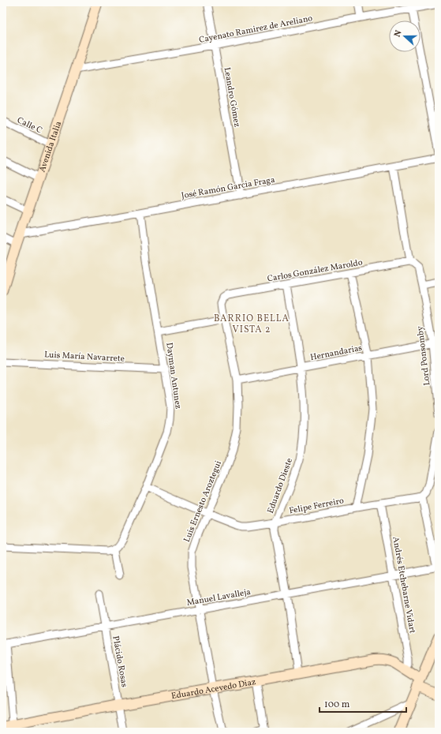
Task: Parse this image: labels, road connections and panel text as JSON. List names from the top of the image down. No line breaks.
{"streets":{"street":["Cayenato Ramirez de Areliano","Leandro Gómez","Calle C","Avenida Italia","José Ramón Garcia Fraga","Carlos González Maroldo","Hernandarias","Luis María Navarrete","Lord Ponsomby","Dayman Antunez","Eduardo Dieste","Luis Ernesto Aroztegui","Felipe Ferreiro","Andrés Etchebarne Vidart","Manuel Lavalleja","Plácido Rosas","Eduardo Acevedo Diaz"]},"crossings":[["Cayenato Ramirez de Areliano","Leandro Gómez"],["Cayenato Ramirez de Areliano","Avenida Italia"],["Leandro Gómez","José Ramón Garcia Fraga"],["Calle C","Avenida Italia"],["Avenida Italia","José Ramón Garcia Fraga"],["José Ramón Garcia Fraga","Dayman Antunez"],["Carlos González Maroldo","Lord Ponsomby"],["Carlos González Maroldo","Eduardo Dieste"],["Carlos González Maroldo","Luis Ernesto Aroztegui"],["Hernandarias","Lord Ponsomby"],["Hernandarias","Eduardo Dieste"],["Hernandarias","Luis Ernesto Aroztegui"],["Luis María Navarrete","Dayman Antunez"],["Dayman Antunez","Felipe Ferreiro"],["Eduardo Dieste","Felipe Ferreiro"],["Eduardo Dieste","Manuel Lavalleja"],["Eduardo Dieste","Eduardo Acevedo Diaz"],["Luis Ernesto Aroztegui","Felipe Ferreiro"],["Luis Ernesto Aroztegui","Manuel Lavalleja"],["Luis Ernesto Aroztegui","Eduardo Acevedo Diaz"],["Felipe Ferreiro","Andrés Etchebarne Vidart"],["Andrés Etchebarne Vidart","Manuel Lavalleja"],["Andrés Etchebarne Vidart","Eduardo Acevedo Diaz"],["Manuel Lavalleja","Plácido Rosas"],["Plácido Rosas","Eduardo Acevedo Diaz"]],"districts":["BARRIO BELLA VISTA 2"],"scale_bar":"100 m","north":"left"}
